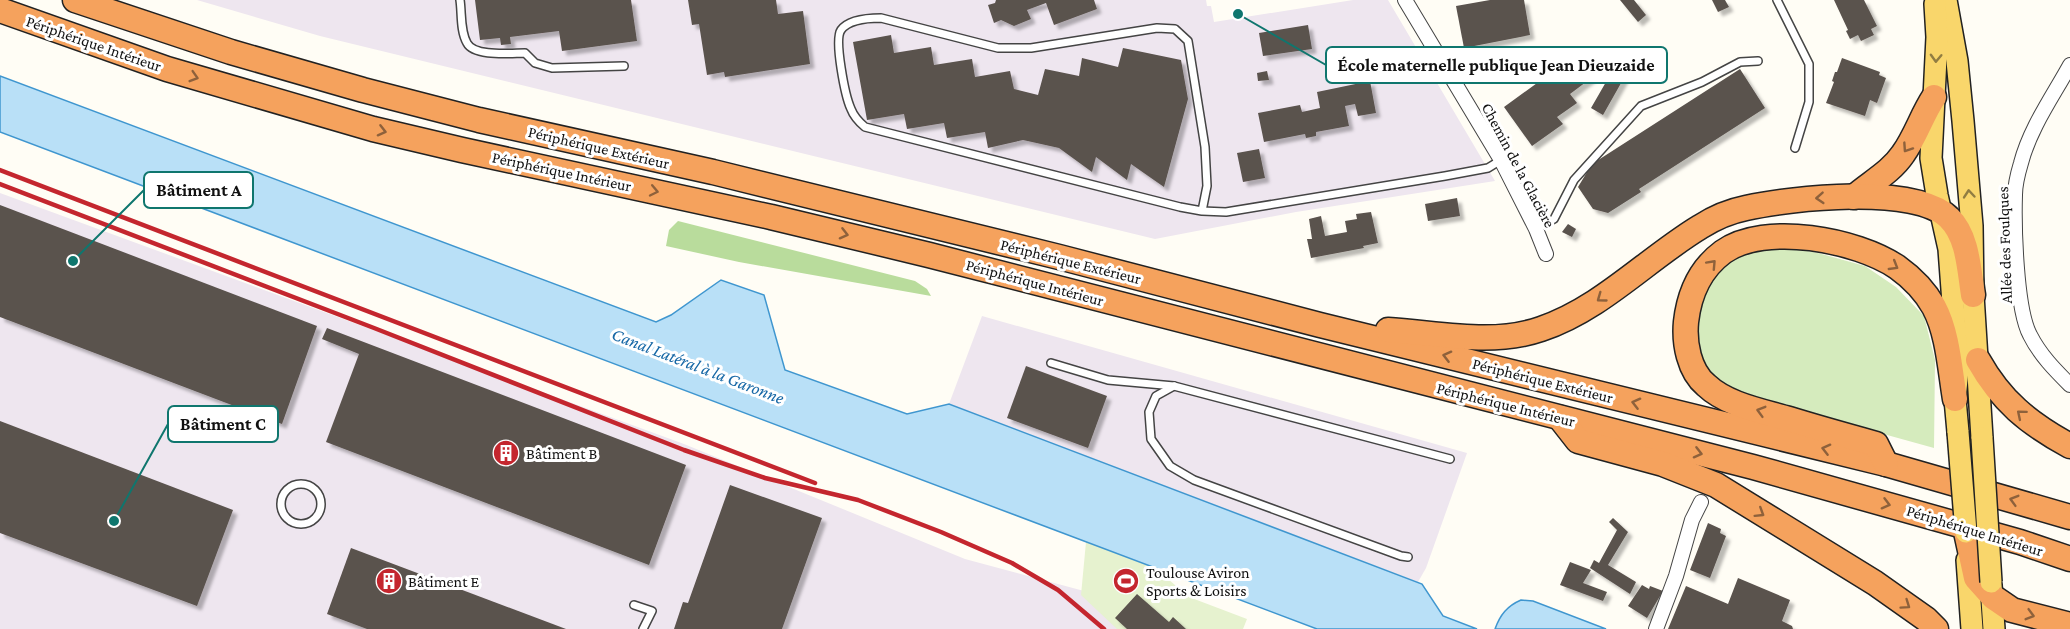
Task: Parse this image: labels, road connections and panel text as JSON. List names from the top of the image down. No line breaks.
{"streets":{"highway":["Périphérique Intérieur","Périphérique Extérieur"],"street":["Chemin de la Glacière","Allée des Foulques"]},"one_way":["Périphérique Intérieur"],"water":["Canal Latéral à la Garonne"],"places":{"other":["École maternelle publique Jean Dieuzaide","Bâtiment A","Bâtiment C"],"building":["Bâtiment B","Bâtiment E"],"sports":["Toulouse Aviron Sports & Loisirs"]}}
